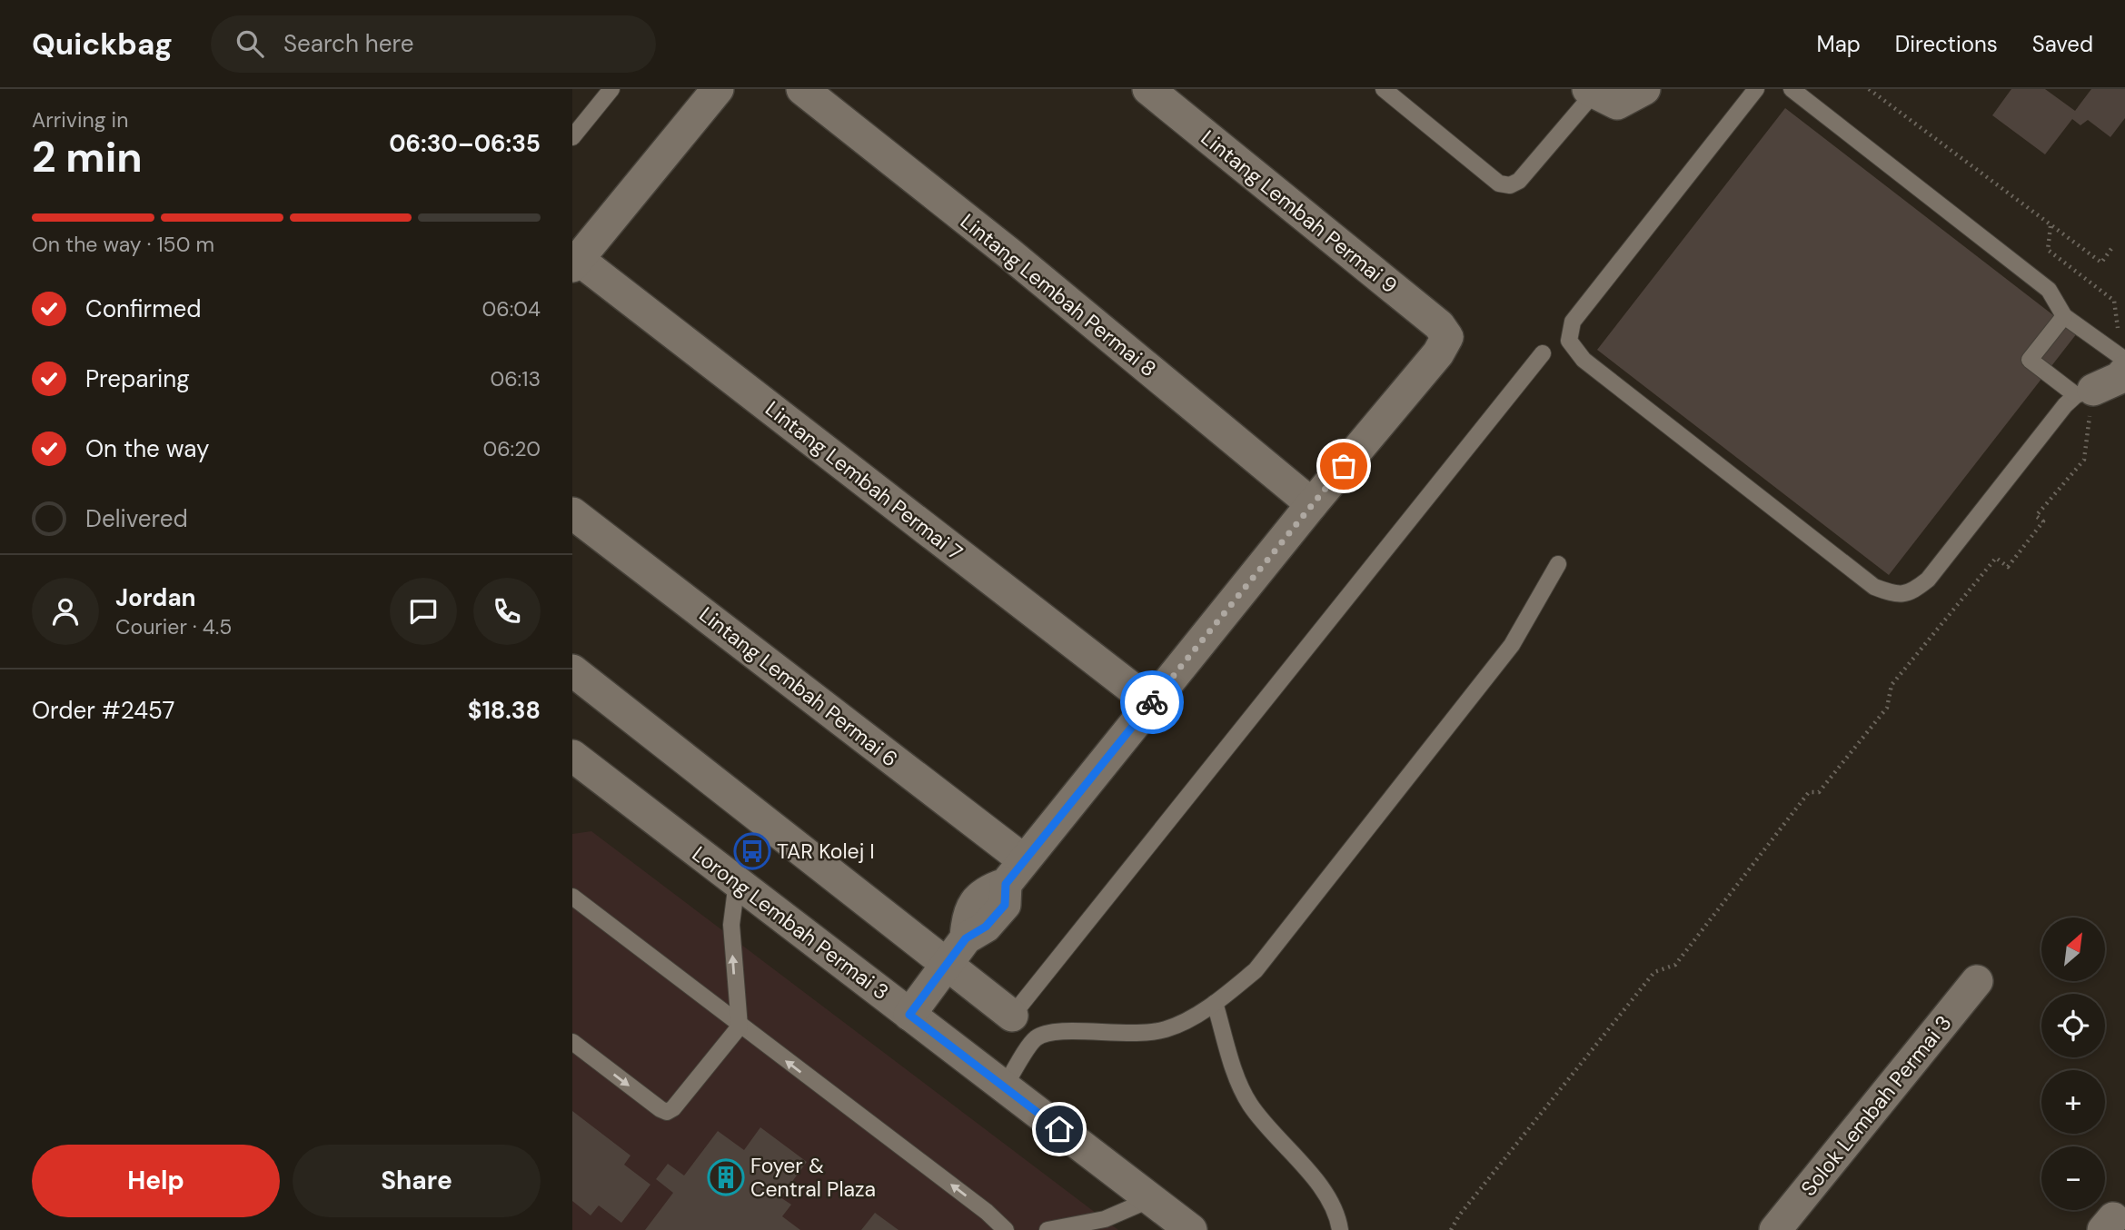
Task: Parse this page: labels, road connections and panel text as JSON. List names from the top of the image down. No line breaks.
{"streets":{"street":["Lintang Lembah Permai 9","Lintang Lembah Permai 8","Lintang Lembah Permai 7","Lintang Lembah Permai 6","Lorong Lembah Permai 3","Solok Lembah Permai 3"]},"crossings":[["Lintang Lembah Permai 9","Lintang Lembah Permai 8"]],"places":{"bus stop":["TAR Kolej I"],"building":["Foyer & Central Plaza"]},"north":"top right","page":{"header":"Quickbag","search":"Search here","nav":["Map","Directions","Saved"],"heading":["2 min","Arriving in","06:30–06:35"],"panel":["Jordan","Courier · 4.5","Order #2457","$18.38"],"bar":"On the way · 150 m","list":[["Confirmed","06:04"],["Preparing","06:13"],["On the way","06:20"],"Delivered"],"map_buttons":["+","−"],"buttons":["Help","Share"]}}
